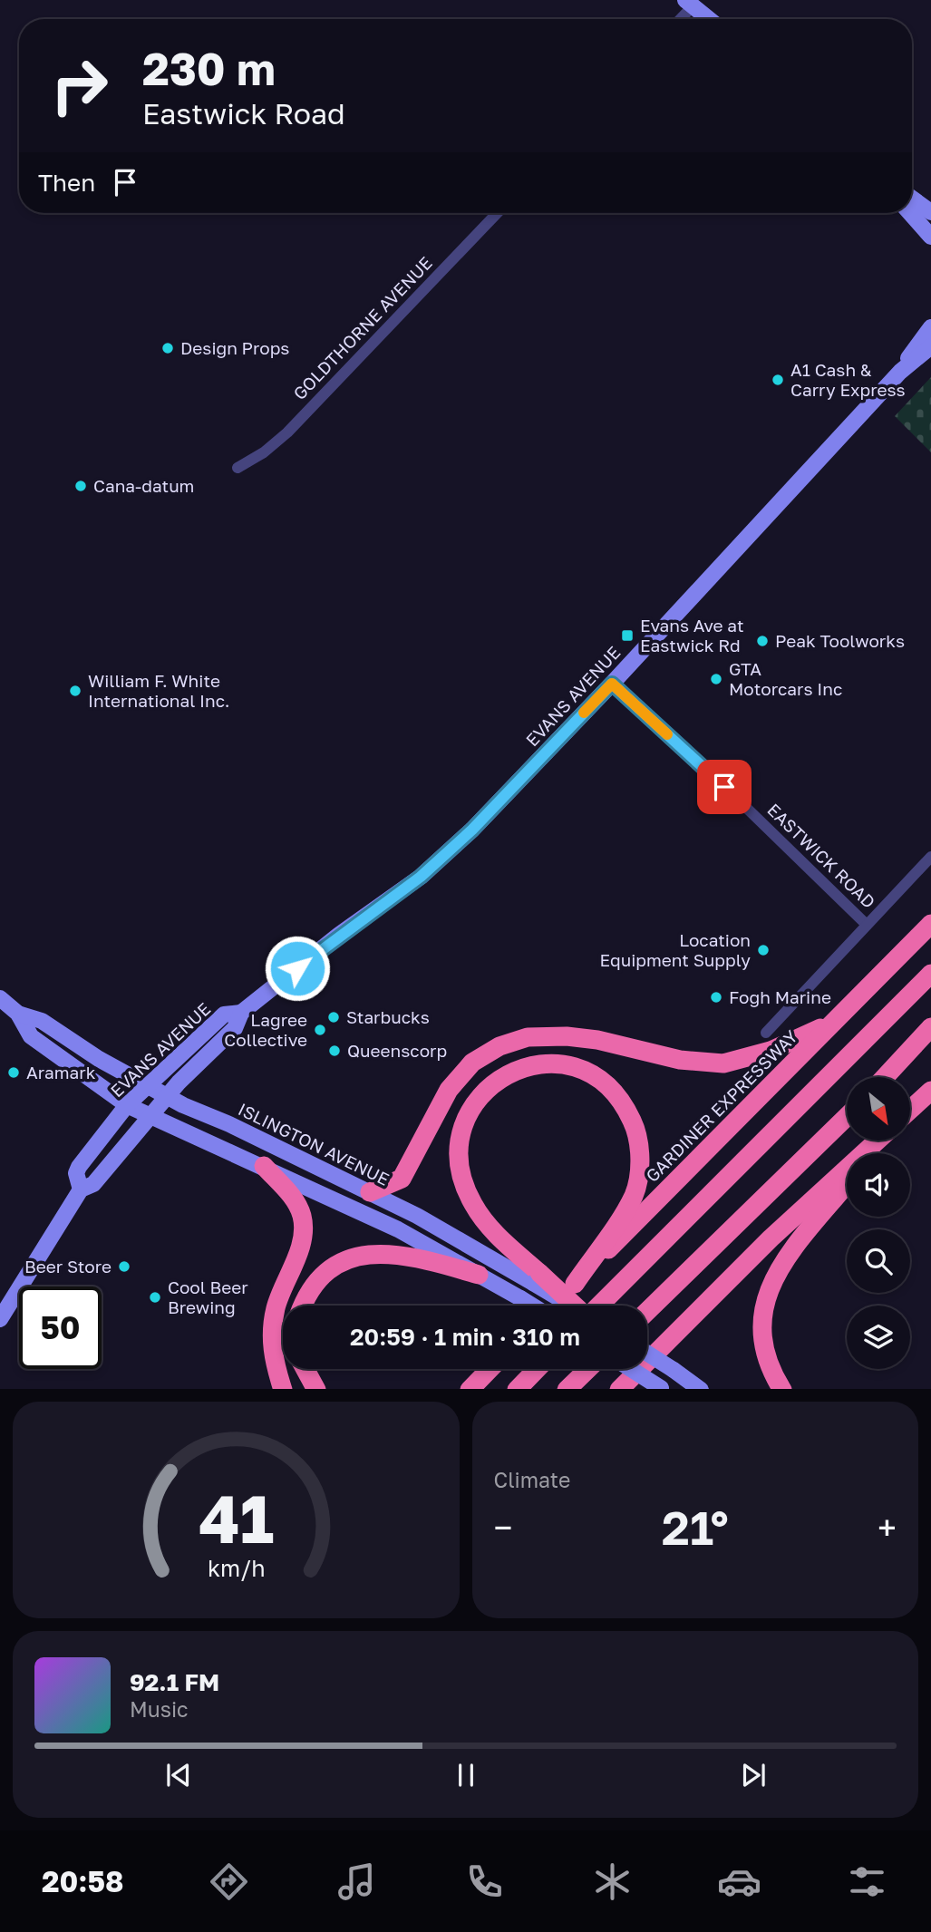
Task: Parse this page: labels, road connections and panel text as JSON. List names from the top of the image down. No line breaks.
{"streets":{"highway":["GARDINER EXPRESSWAY"],"main road":["EVANS AVENUE","ISLINGTON AVENUE"],"street":["GOLDTHORNE AVENUE","EASTWICK ROAD"]},"crossings":[["EVANS AVENUE","EASTWICK ROAD"],["EVANS AVENUE","ISLINGTON AVENUE"]],"places":{"other":["Design Props","A1 Cash & Carry Express","Cana-datum","Peak Toolworks","GTA Motorcars Inc","William F. White International Inc.","Location Equipment Supply","Fogh Marine","Starbucks","Lagree Collective","Queenscorp","Aramark","Beer Store","Cool Beer Brewing"],"transit":["Evans Ave at Eastwick Rd"]},"north":"bottom right","page":{"turn":["230 m","Eastwick Road"],"then":"Then","limit":"50","trip":"20:59 · 1 min · 310 m","tile":"Climate","heat":["−","21°","+"],"song":["92.1 FM","Music"],"tabs":"20:58","gauge":["41","km/h"]}}
